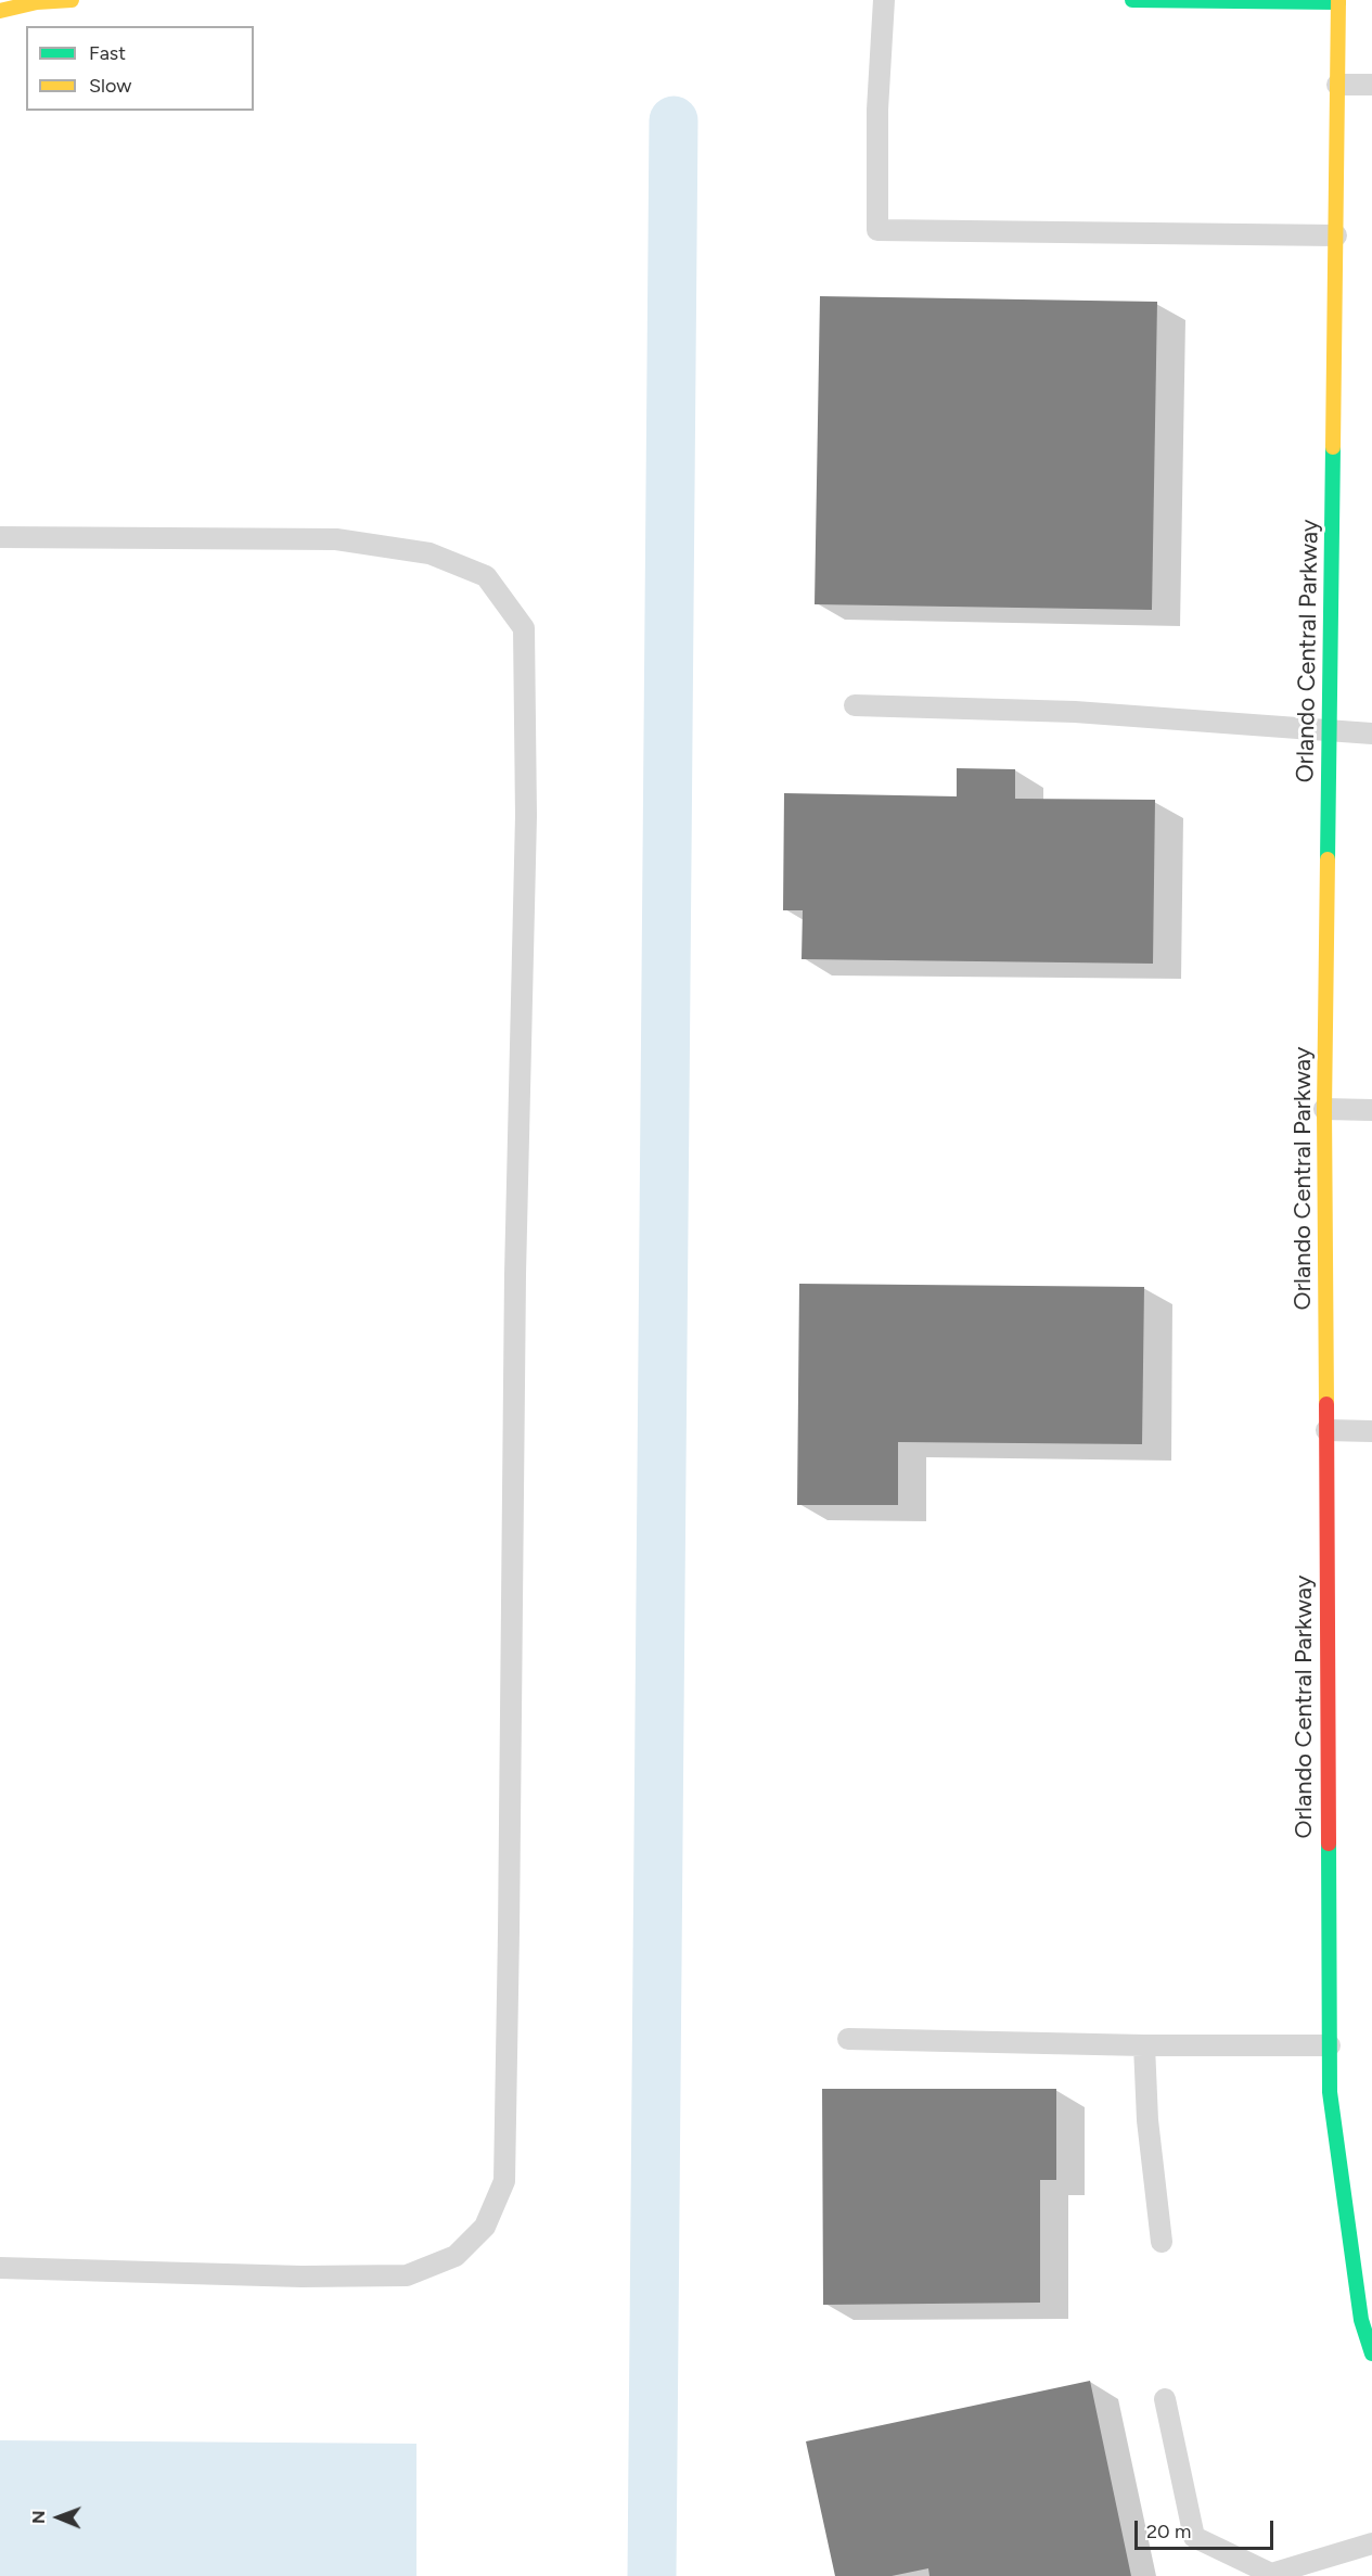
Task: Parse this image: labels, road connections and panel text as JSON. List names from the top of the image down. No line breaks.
{"streets":{"street":["Orlando Central Parkway"]},"legend":["Fast","Slow"],"scale_bar":"20 m","north":"left"}
